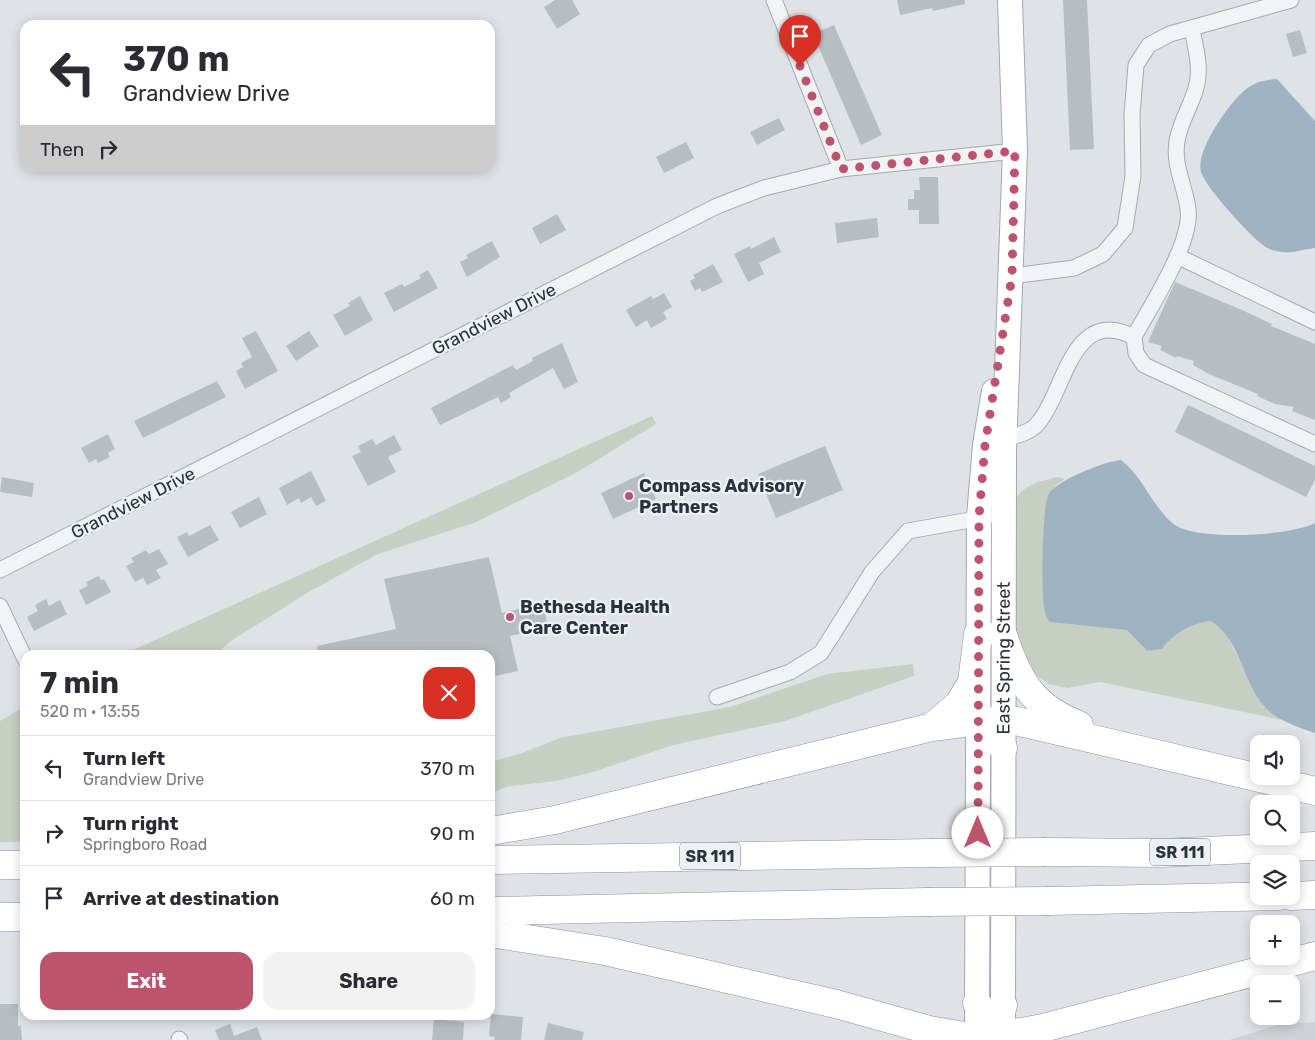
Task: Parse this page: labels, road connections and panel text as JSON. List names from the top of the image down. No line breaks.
{"streets":{"highway":["SR 111"],"main road":["East Spring Street"],"street":["Grandview Drive"]},"crossings":[["Grandview Drive","East Spring Street"]],"places":["Compass Advisory Partners","Bethesda Health Care Center"],"page":{"turn":["370 m","Grandview Drive"],"then":"Then","heading":["7 min","520 m · 13:55"],"map_buttons":["+","−"],"list":[{"name":"Turn left","note":"Grandview Drive","value":"370 m"},{"name":"Turn right","note":"Springboro Road","value":"90 m"},{"name":"Arrive at destination","value":"60 m"}],"buttons":["Exit","Share"]}}
